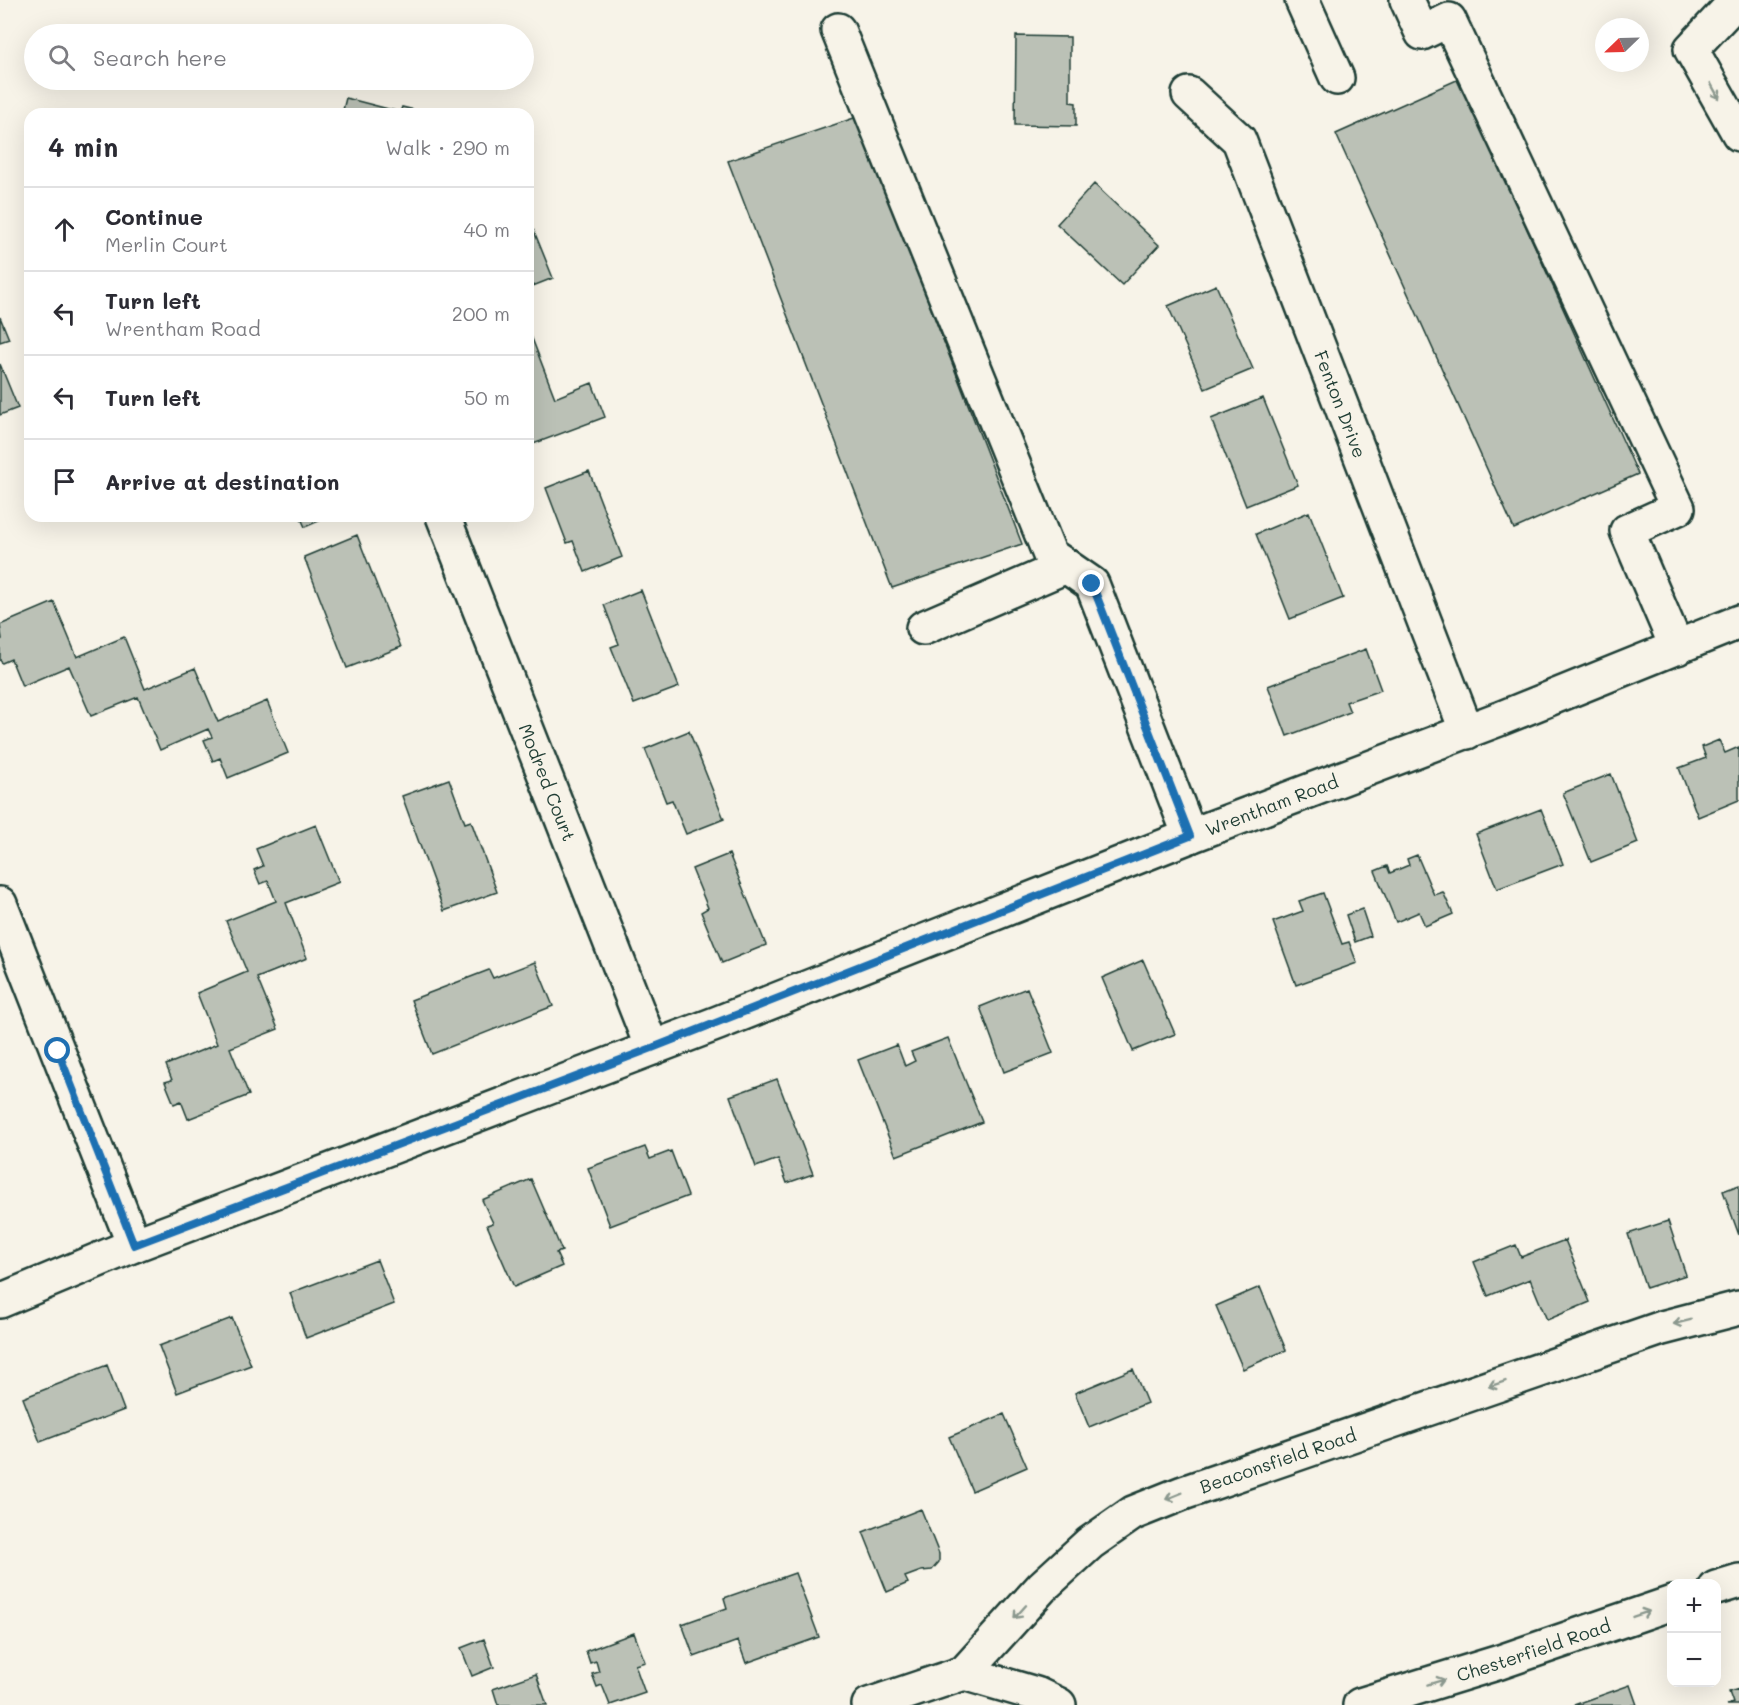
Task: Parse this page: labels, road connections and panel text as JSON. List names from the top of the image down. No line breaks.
{"streets":{"street":["Fenton Drive","Modred Court","Wrentham Road","Beaconsfield Road","Chesterfield Road"]},"crossings":[["Fenton Drive","Wrentham Road"],["Modred Court","Wrentham Road"]],"one_way":["Beaconsfield Road","Chesterfield Road"],"north":"bottom left","page":{"search":"Search here","heading":["4 min","Walk · 290 m"],"list":[["Continue","Merlin Court","40 m"],["Turn left","Wrentham Road","200 m"],["Turn left","50 m"],"Arrive at destination"],"map_buttons":["+","−"]}}
